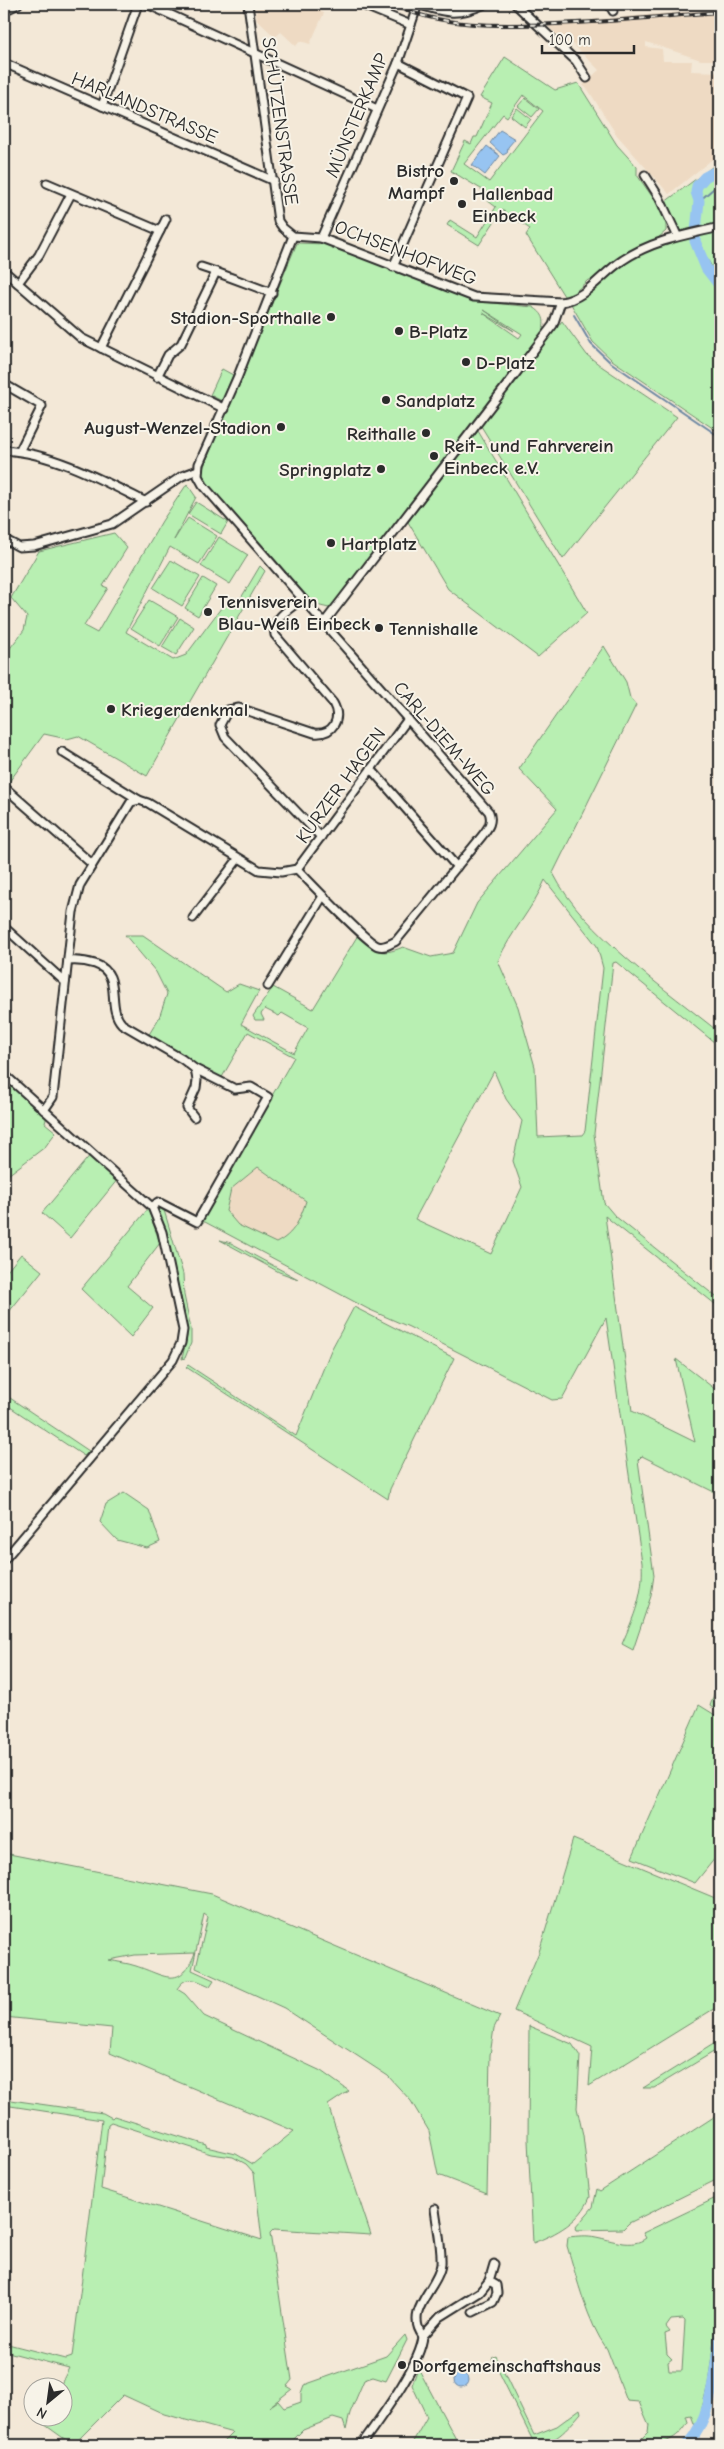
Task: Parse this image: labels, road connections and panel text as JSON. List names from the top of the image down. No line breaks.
{"streets":{"street":["HARLANDSTRASSE","MÜNSTERKAMP","SCHÜTZENSTRASSE","OCHSENHOFWEG","CARL-DIEM-WEG","KURZER HAGEN"]},"crossings":[["HARLANDSTRASSE","SCHÜTZENSTRASSE"],["MÜNSTERKAMP","OCHSENHOFWEG"],["SCHÜTZENSTRASSE","OCHSENHOFWEG"],["CARL-DIEM-WEG","KURZER HAGEN"]],"places":["Bistro Mampf","Hallenbad Einbeck","Stadion-Sporthalle","B-Platz","D-Platz","Sandplatz","August-Wenzel-Stadion","Reithalle","Reit- und Fahrverein Einbeck e.V.","Springplatz","Hartplatz","Tennisverein Blau-Weiß Einbeck","Tennishalle","Kriegerdenkmal","Dorfgemeinschaftshaus"],"scale_bar":"100 m","north":"bottom left"}
